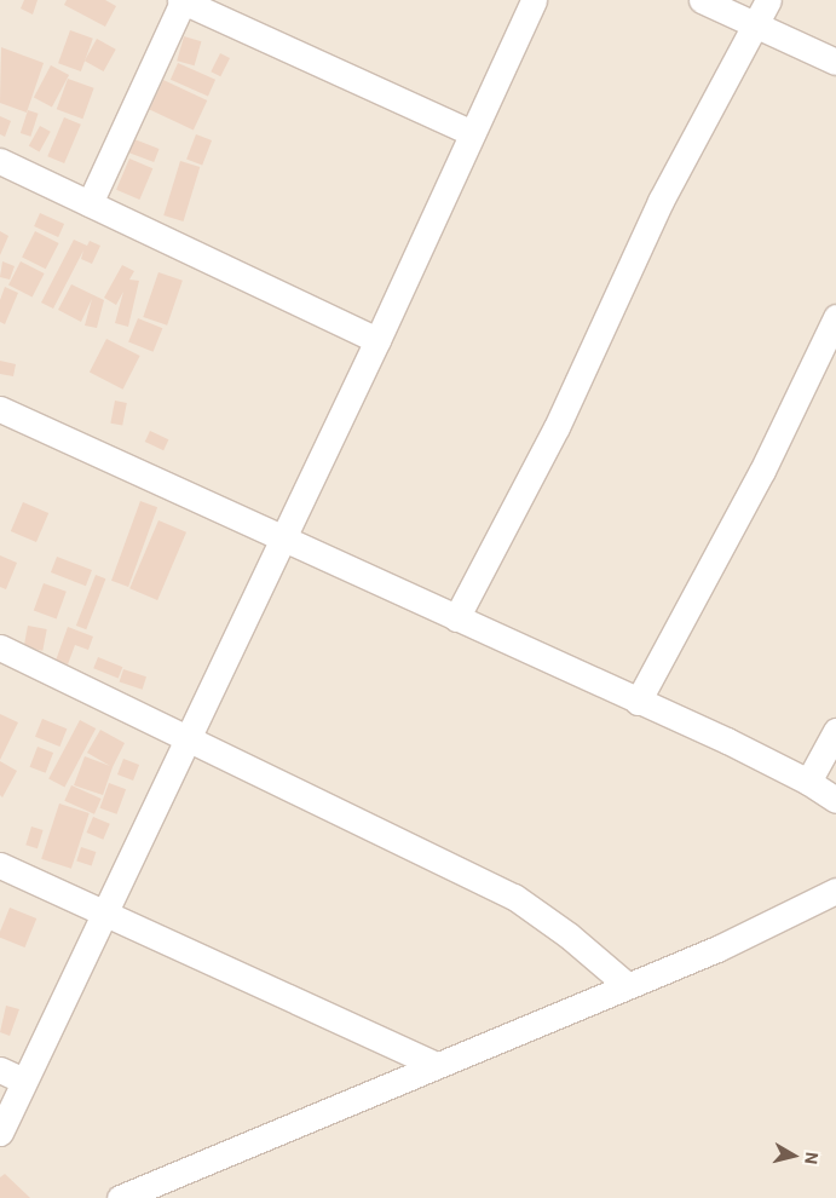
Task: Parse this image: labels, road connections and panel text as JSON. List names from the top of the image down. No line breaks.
{"north":"right"}
